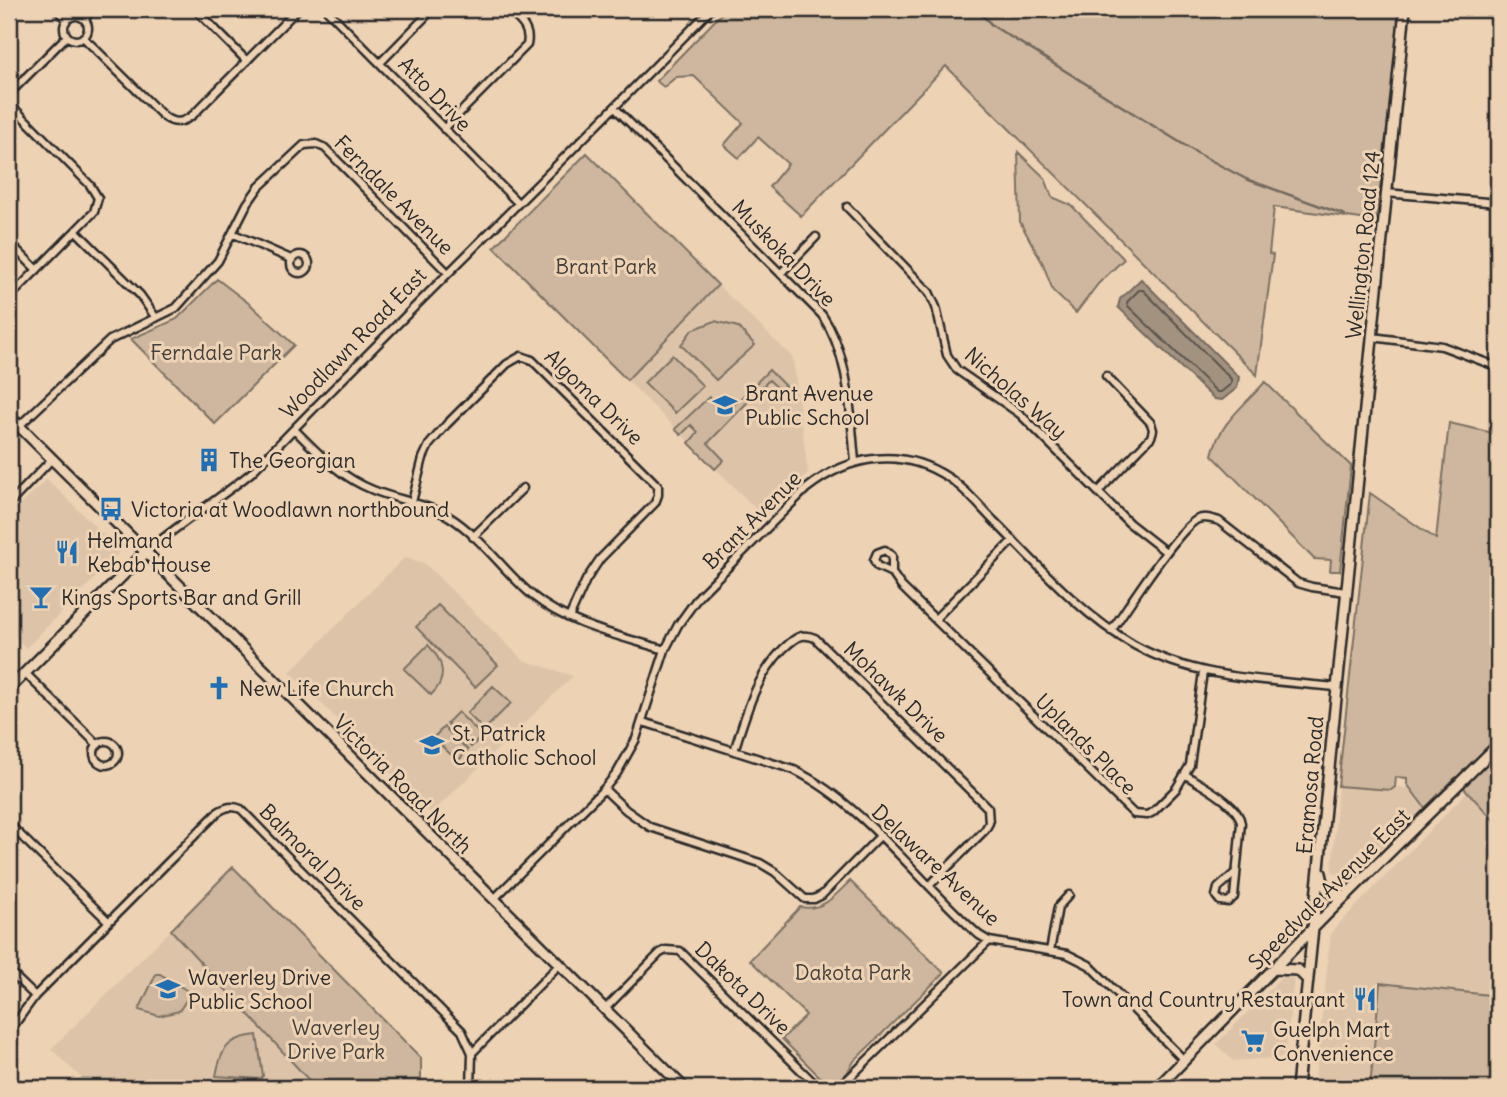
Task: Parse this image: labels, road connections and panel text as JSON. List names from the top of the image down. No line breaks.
{"streets":{"main road":["Wellington Road 124","Woodlawn Road East","Victoria Road North","Eramosa Road","Speedvale Avenue East"],"street":["Atto Drive","Ferndale Avenue","Muskoka Drive","Nicholas Way","Algoma Drive","Brant Avenue","Mohawk Drive","Uplands Place","Balmoral Drive","Delaware Avenue","Dakota Drive"]},"crossings":[["Atto Drive","Woodlawn Road East"],["Ferndale Avenue","Woodlawn Road East"],["Ferndale Avenue","Victoria Road North"],["Wellington Road 124","Eramosa Road"],["Muskoka Drive","Woodlawn Road East"],["Muskoka Drive","Brant Avenue"],["Woodlawn Road East","Victoria Road North"],["Brant Avenue","Uplands Place"],["Brant Avenue","Victoria Road North"],["Brant Avenue","Eramosa Road"],["Brant Avenue","Delaware Avenue"],["Mohawk Drive","Delaware Avenue"],["Victoria Road North","Dakota Drive"],["Eramosa Road","Speedvale Avenue East"],["Delaware Avenue","Speedvale Avenue East"]],"parks":["Brant Park","Ferndale Park","Dakota Park","Waverley Drive Park"],"places":{"school or university":["Brant Avenue Public School","St. Patrick Catholic School","Waverley Drive Public School"],"building":["The Georgian"],"bus stop":["Victoria at Woodlawn northbound"],"restaurant":["Helmand Kebab House","Town and Country Restaurant"],"bar":["Kings Sports Bar and Grill"],"church":["New Life Church"],"supermarket":["Guelph Mart Convenience"]}}
